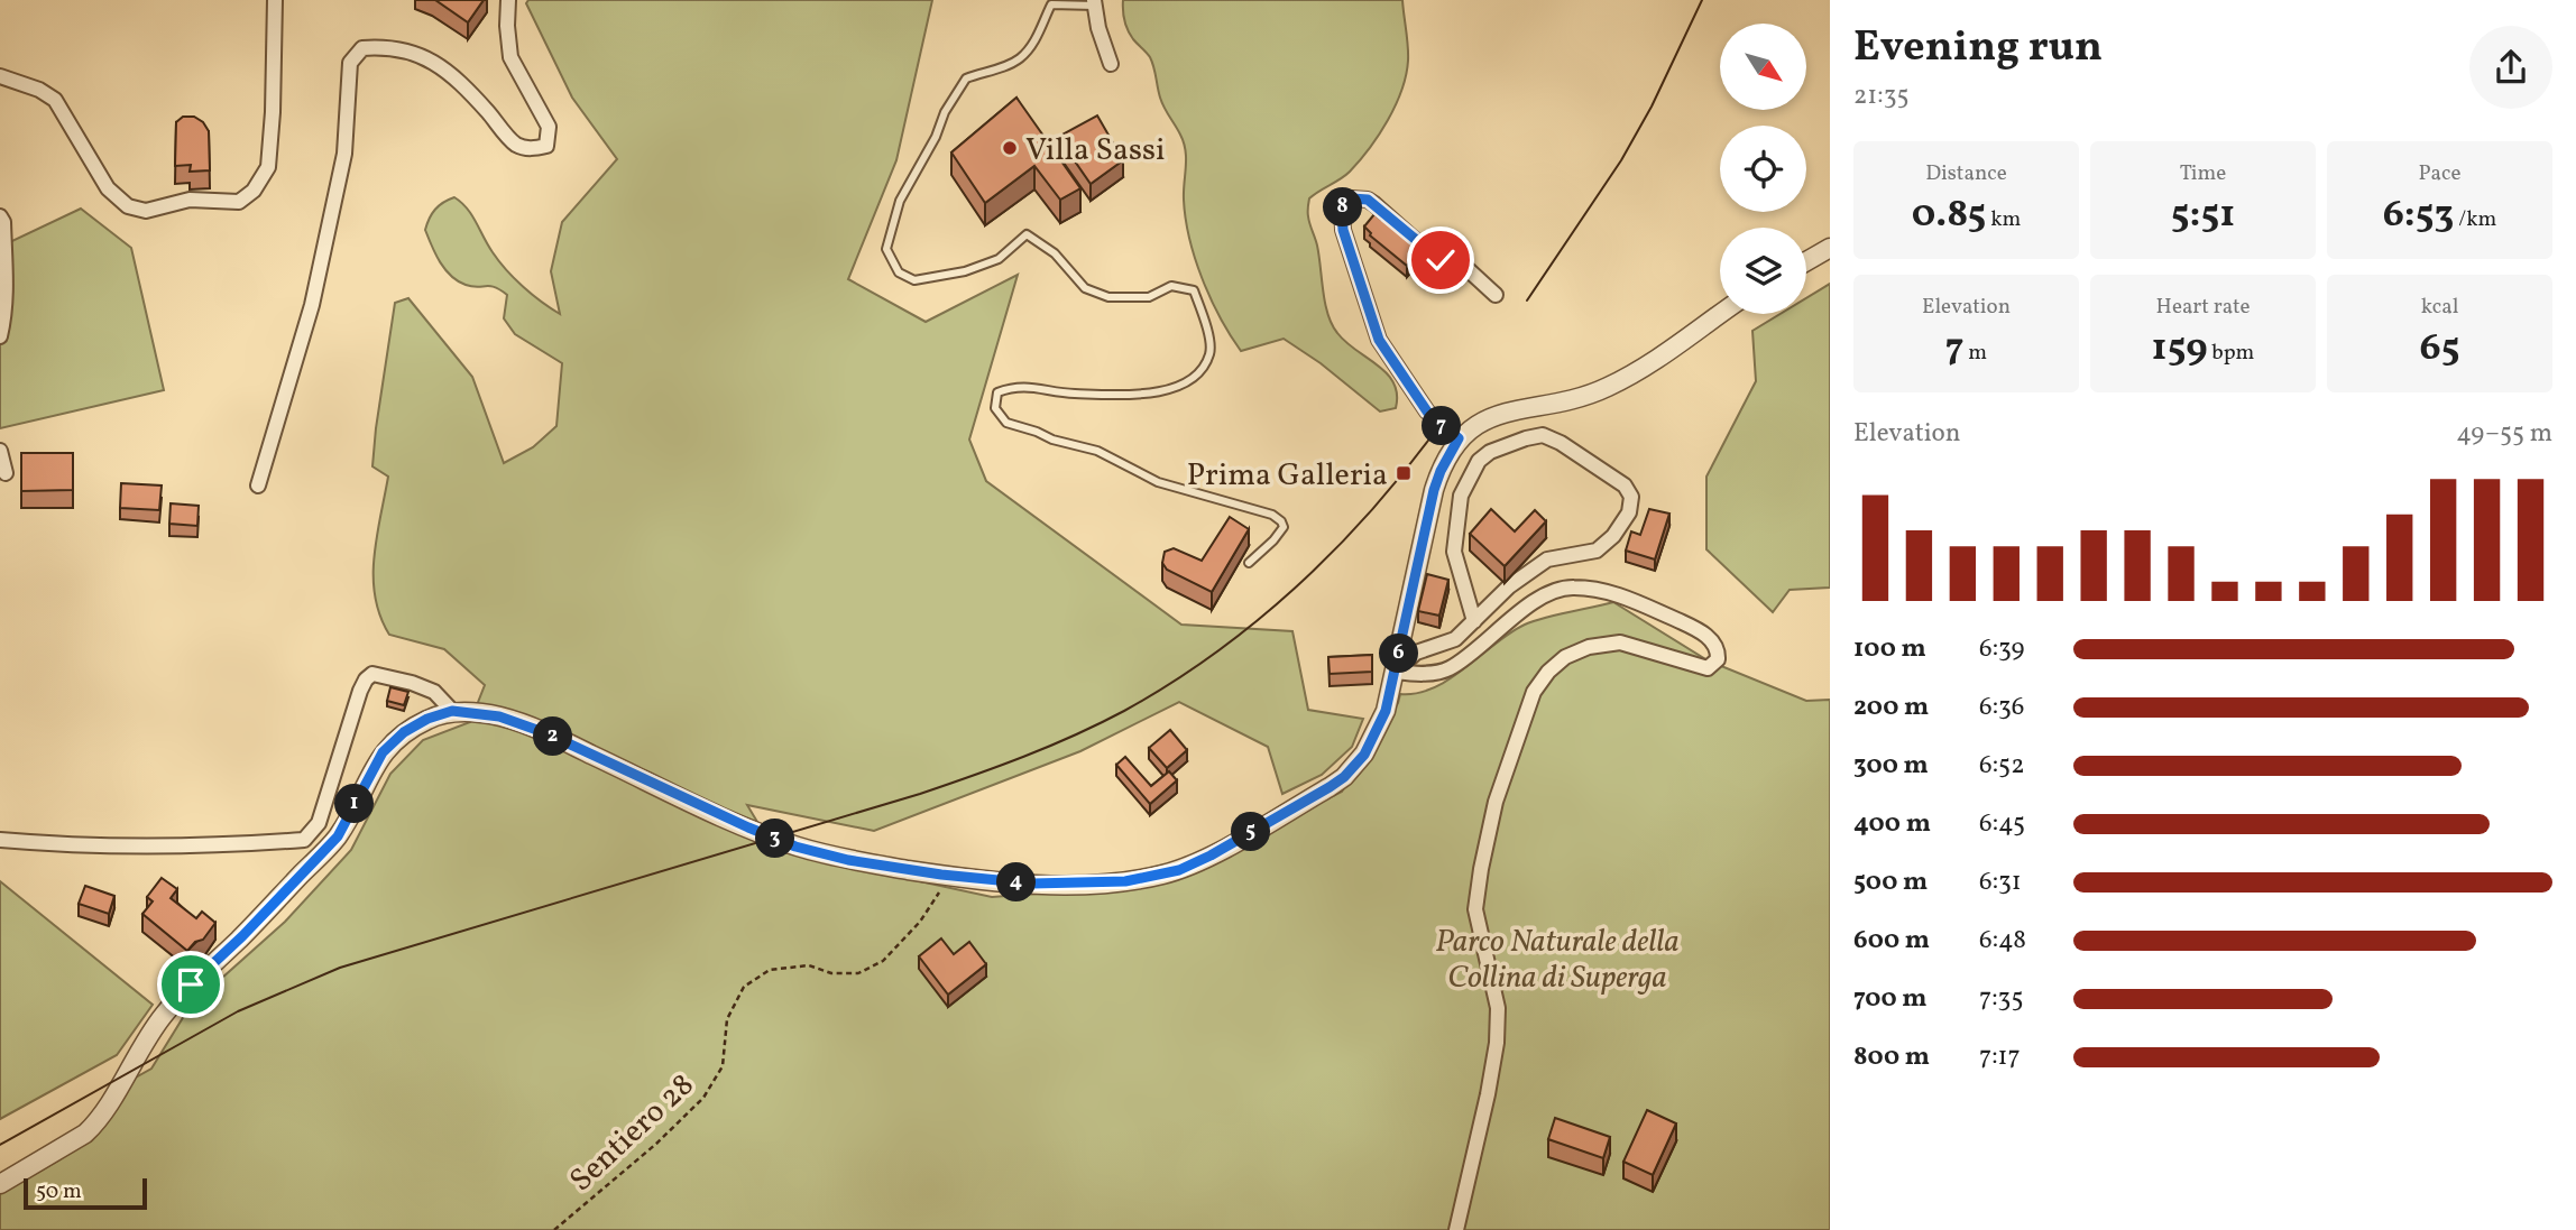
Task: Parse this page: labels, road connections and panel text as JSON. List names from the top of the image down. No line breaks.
{"streets":{"path":["Sentiero 28"]},"parks":["Parco Naturale della Collina di Superga"],"places":{"other":["Villa Sassi"],"transit":["Prima Galleria"]},"scale_bar":"50 m","north":"bottom right","page":{"heading":["Evening run","21:35"],"stats":[["Distance","0.85 km"],["Time","5:51"],["Pace","6:53 /km"],["Elevation","7 m"],["Heart rate","159 bpm"],["kcal","65"]],"pins":["8","7","6","2","1","5","3","4"],"chart":["Elevation","49–55 m"],"list":[{"name":"100 m","note":"6:39"},{"name":"200 m","note":"6:36"},{"name":"300 m","note":"6:52"},{"name":"400 m","note":"6:45"},{"name":"500 m","note":"6:31"},{"name":"600 m","note":"6:48"},{"name":"700 m","note":"7:35"},{"name":"800 m","note":"7:17"}],"scale":"50 m"}}
